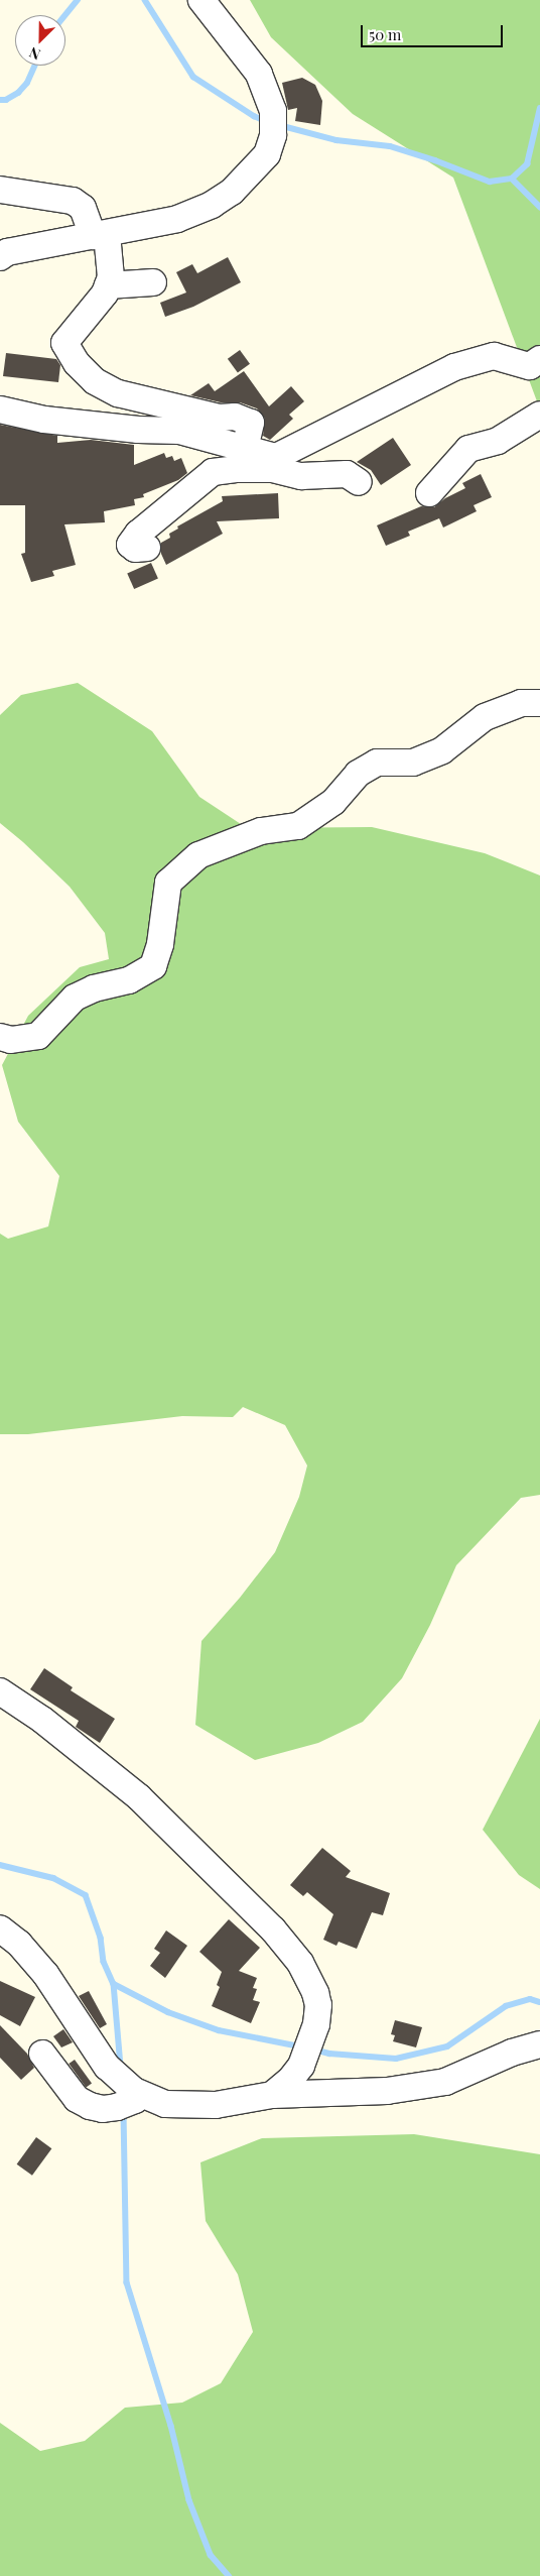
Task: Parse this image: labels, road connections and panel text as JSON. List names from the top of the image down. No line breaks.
{"scale_bar":"50 m","north":"bottom left"}
